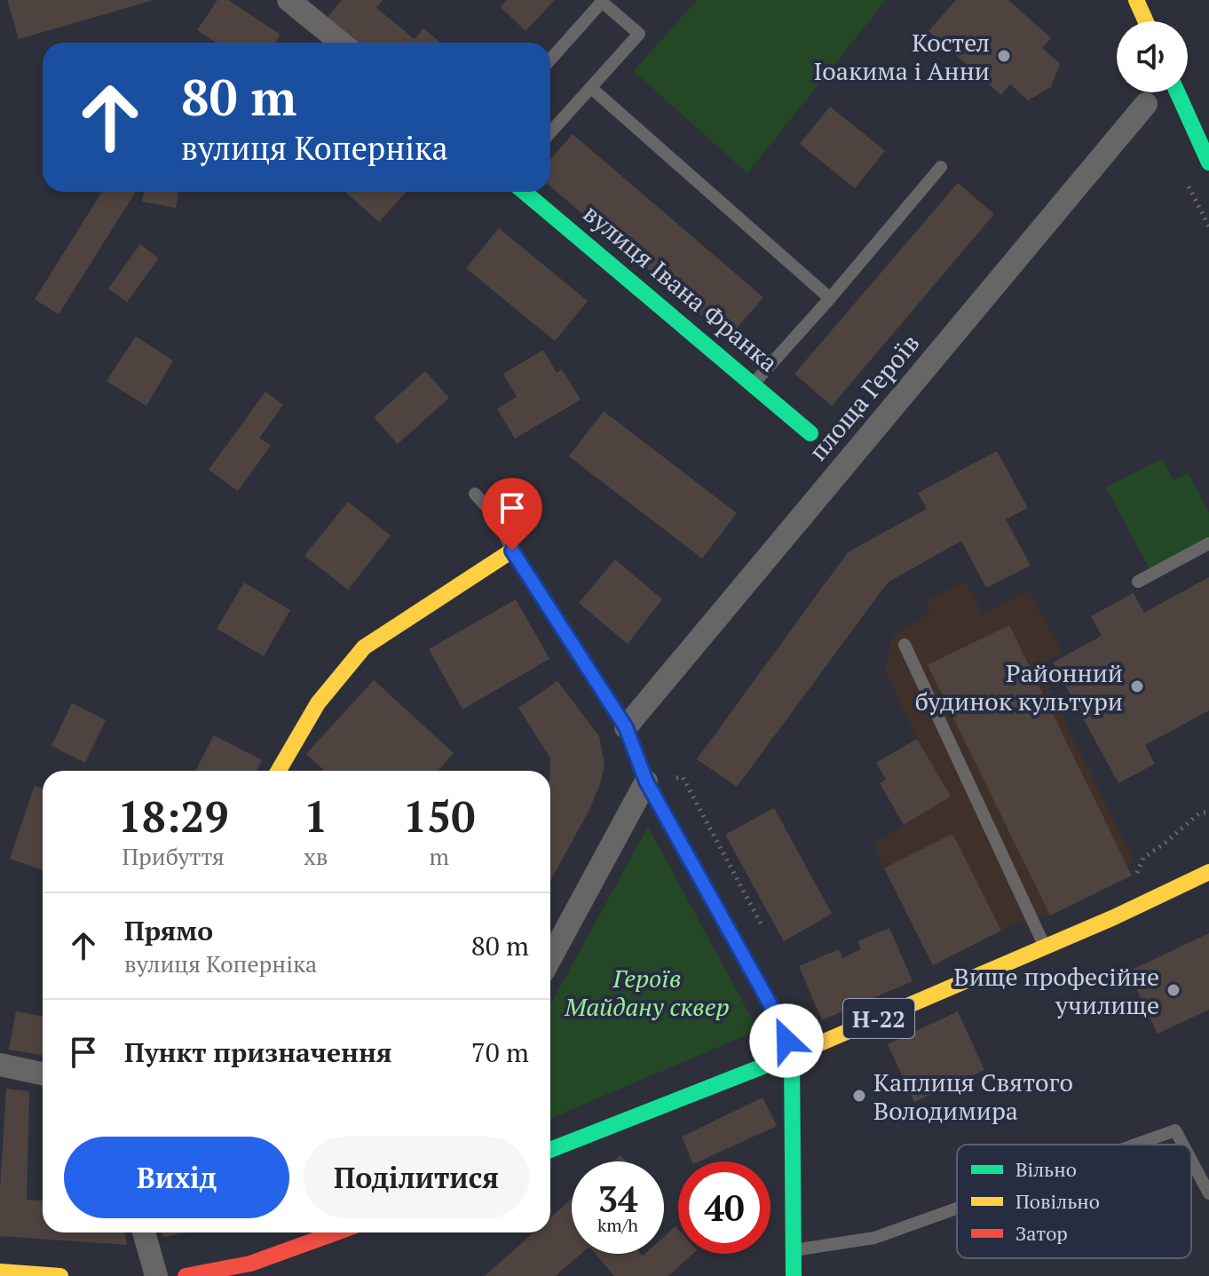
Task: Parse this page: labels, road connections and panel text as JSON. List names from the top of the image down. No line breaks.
{"streets":{"street":["вулиця Івана Франка","площа Героїв","Н-22"]},"parks":["Героїв Майдану сквер"],"places":["Костел Іоакима і Анни","Районний будинок культури","Вище професійне училище","Каплиця Святого Володимира"],"legend":["Вільно","Повільно","Затор"],"page":{"turn":["80 m","вулиця Коперніка"],"eta":["18:29","Прибуття","1","хв","150","m"],"list":[{"name":"Прямо","note":"вулиця Коперніка","value":"80 m"},{"name":"Пункт призначення","value":"70 m"}],"buttons":["Вихід","Поділитися"],"speed":"34 km/h","limit":"40"}}
